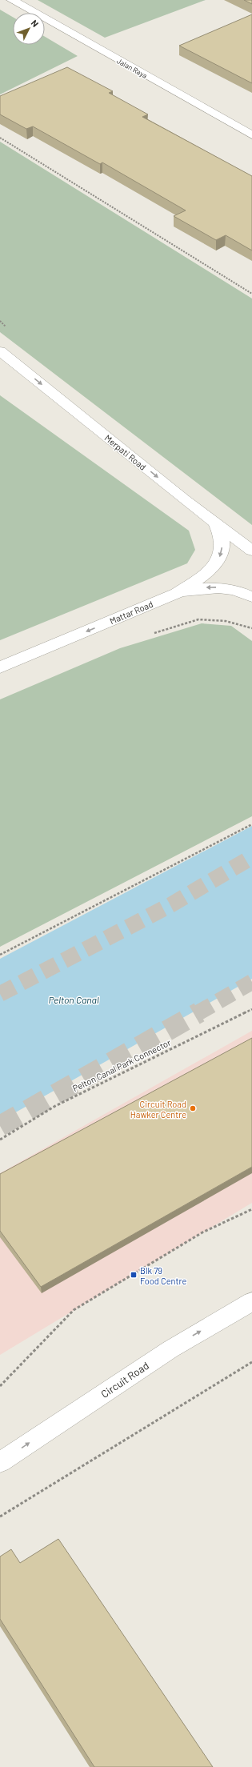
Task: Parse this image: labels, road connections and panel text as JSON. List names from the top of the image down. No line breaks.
{"streets":{"street":["Jalan Raya","Merpati Road","Mattar Road","Circuit Road"],"path":["Pelton Canal Park Connector"]},"crossings":[["Merpati Road","Mattar Road"]],"one_way":["Merpati Road","Mattar Road","Circuit Road"],"water":["Pelton Canal"],"places":{"other":["Circuit Road Hawker Centre"],"transit":["Blk 79 Food Centre"]},"north":"top right"}
